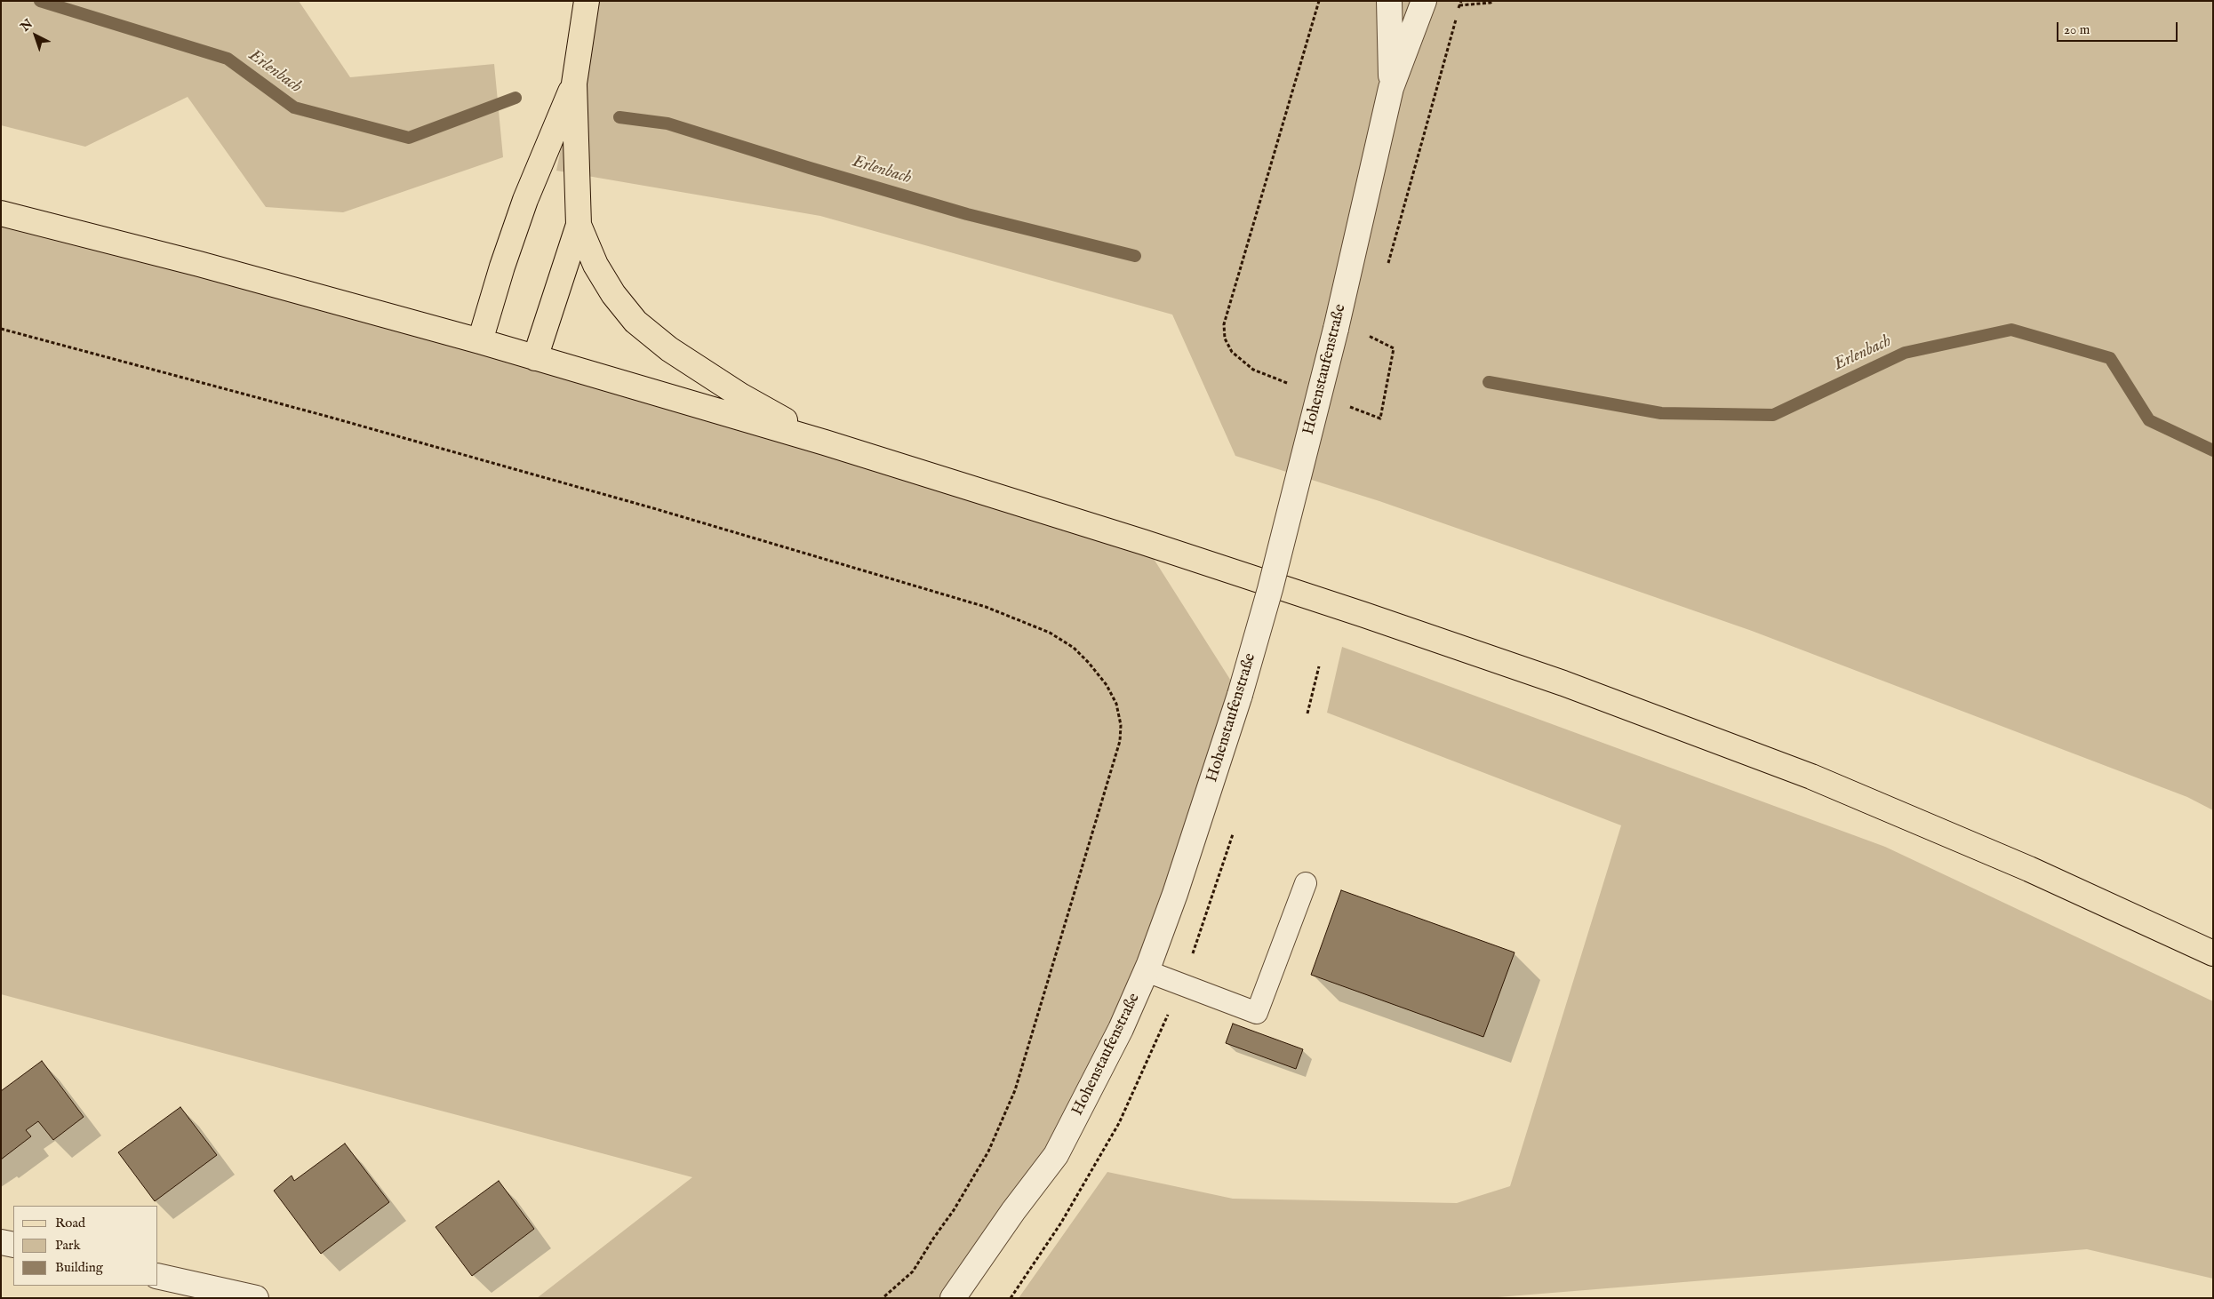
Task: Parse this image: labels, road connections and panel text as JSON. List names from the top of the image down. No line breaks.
{"streets":{"street":["Hohenstaufenstraße"]},"water":["Erlenbach"],"legend":["Road","Park","Building"],"scale_bar":"20 m","north":"top left"}
